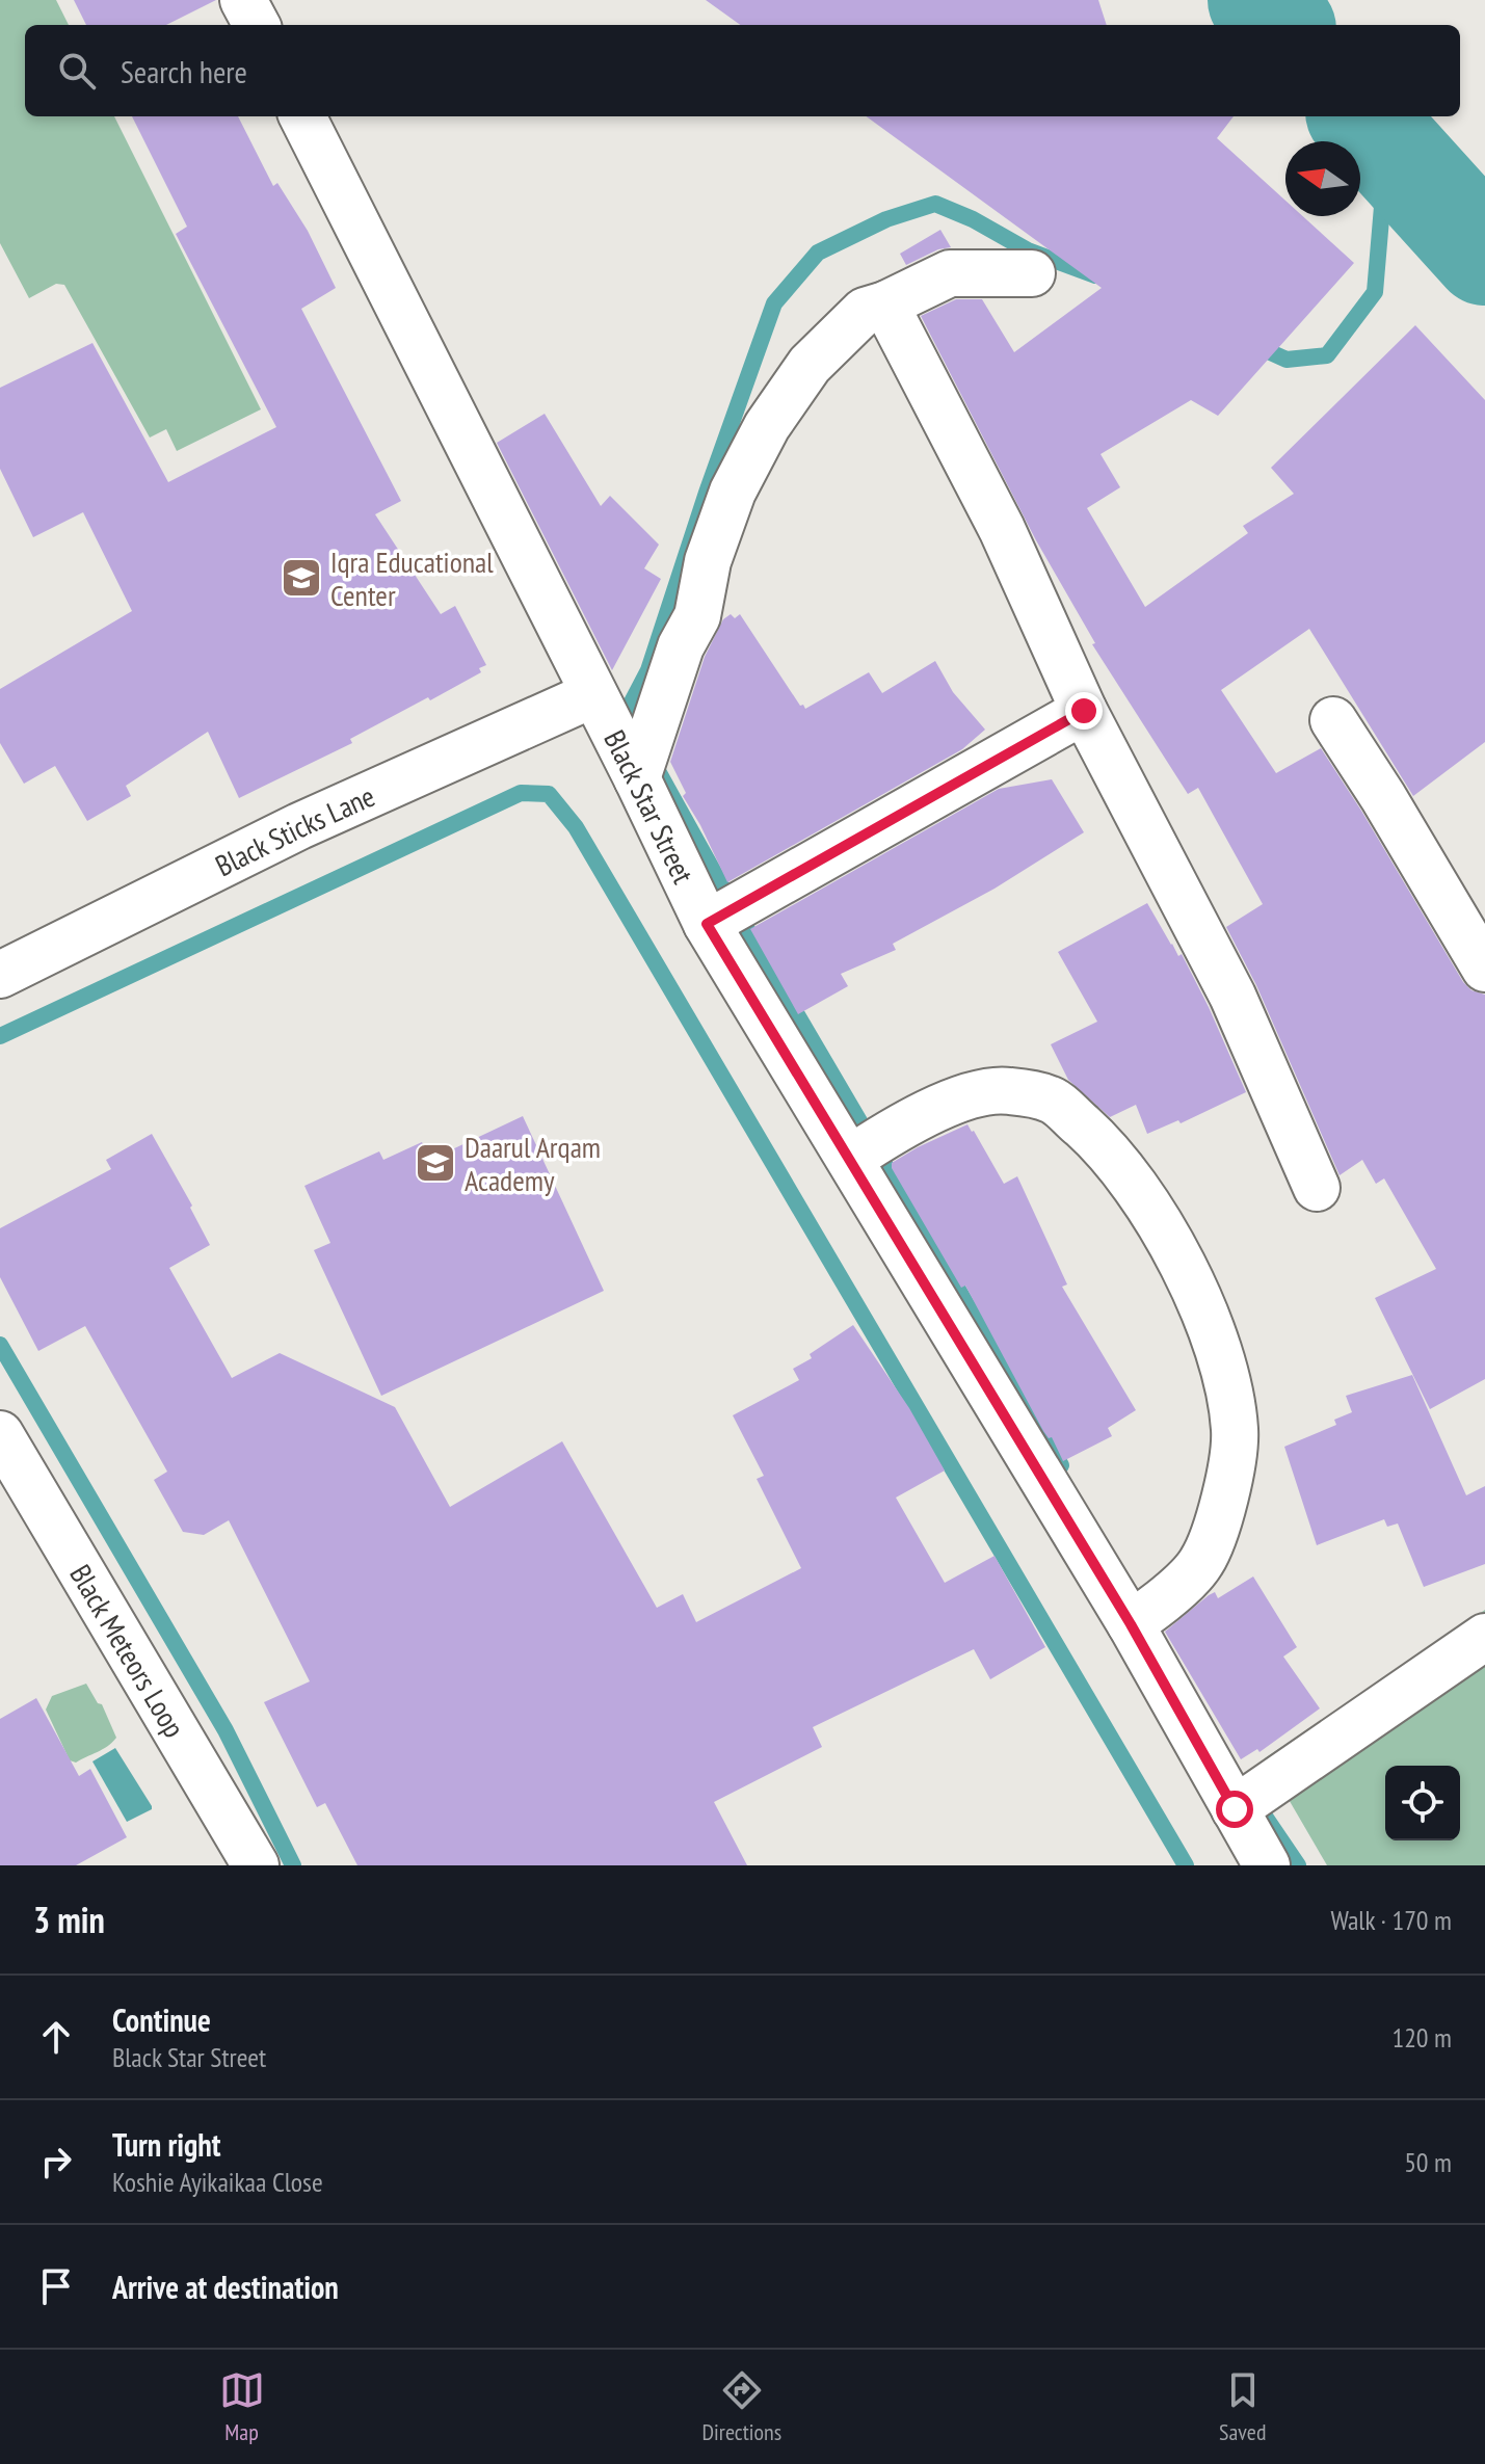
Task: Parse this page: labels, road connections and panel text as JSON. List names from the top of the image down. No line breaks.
{"streets":{"street":["Black Star Street","Black Sticks Lane","Black Meteors Loop"]},"crossings":[["Black Star Street","Black Sticks Lane"]],"places":{"school or university":["Iqra Educational Center","Daarul Arqam Academy"]},"north":"left","page":{"search":"Search here","heading":["3 min","Walk · 170 m"],"list":[["Continue","Black Star Street","120 m"],["Turn right","Koshie Ayikaikaa Close","50 m"],"Arrive at destination"],"nav":["Map","Directions","Saved"]}}
